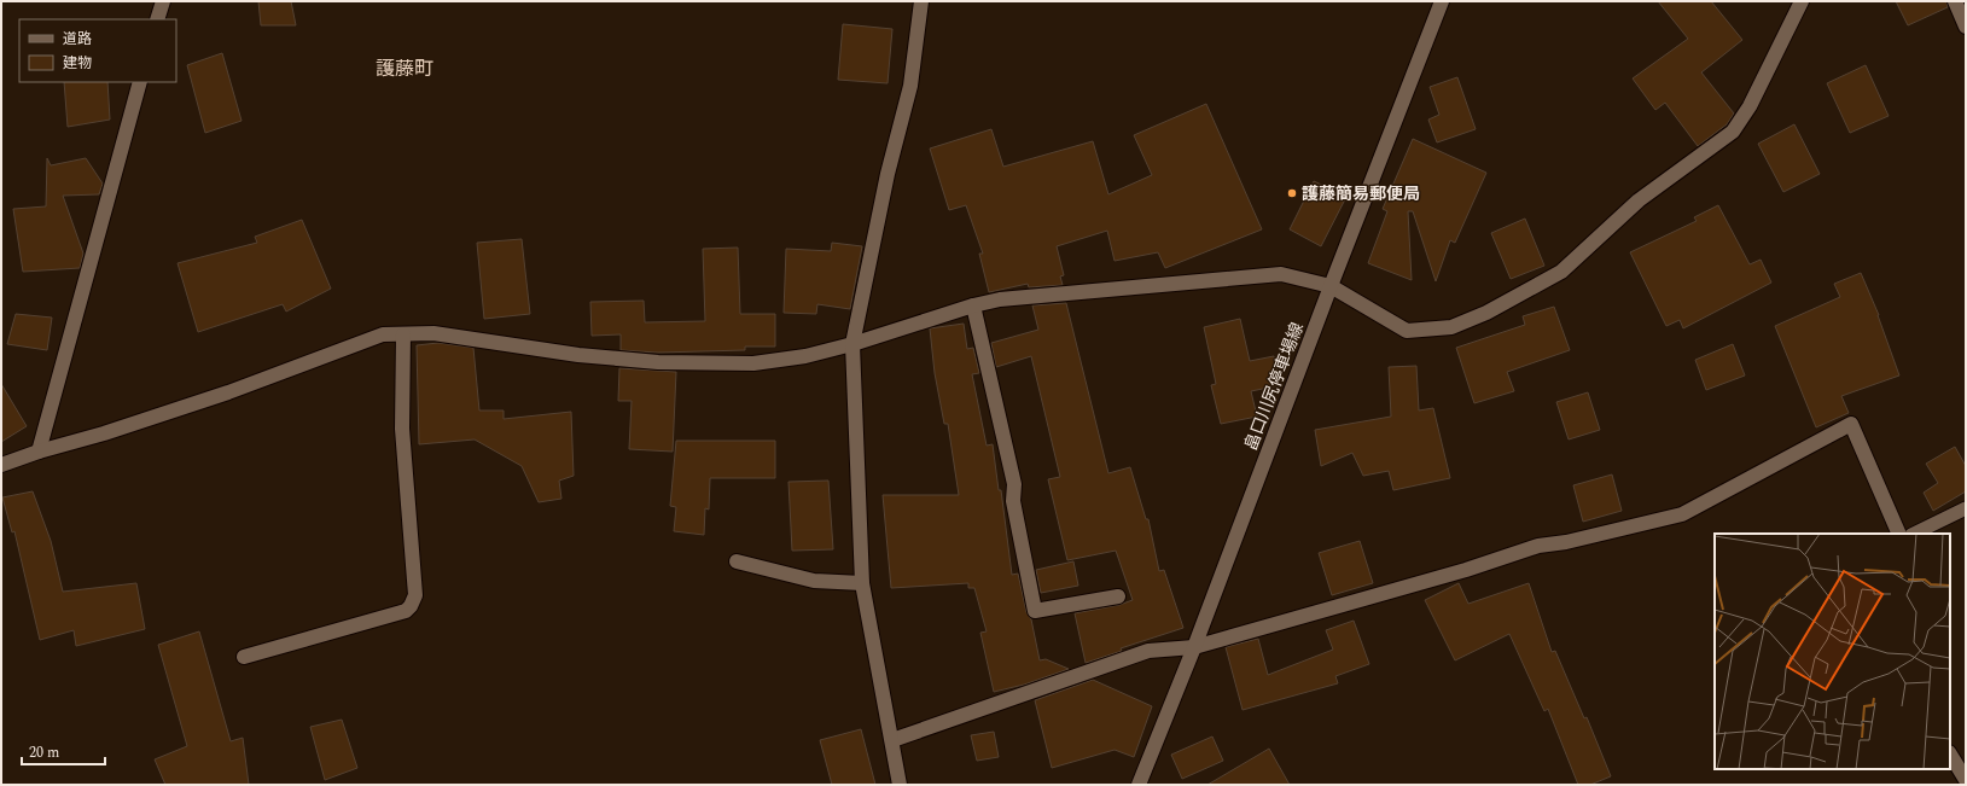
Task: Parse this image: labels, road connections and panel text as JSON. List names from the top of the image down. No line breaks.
{"streets":{"street":["畠口川尻停車場線"]},"districts":["護藤町"],"places":["護藤簡易郵便局"],"legend":["道路","建物"],"scale_bar":"20 m"}
